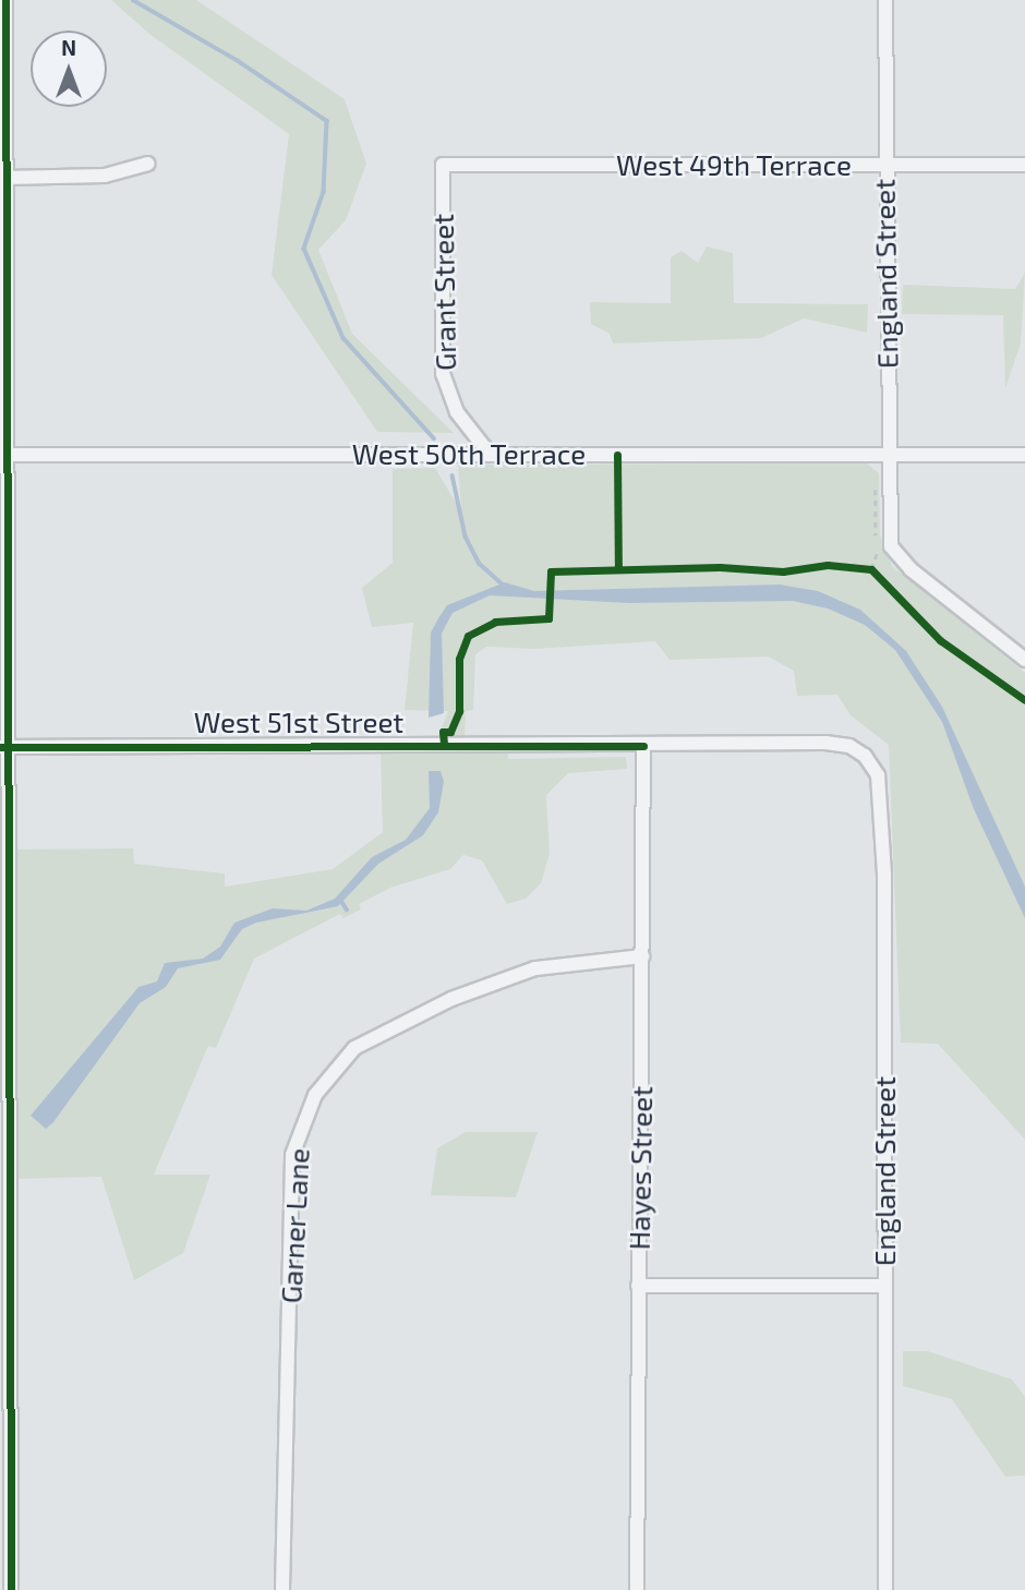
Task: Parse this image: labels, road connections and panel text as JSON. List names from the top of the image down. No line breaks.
{"streets":{"street":["West 49th Terrace","England Street","Grant Street","West 50th Terrace","West 51st Street","Hayes Street","Garner Lane"]},"crossings":[["West 49th Terrace","England Street"],["West 49th Terrace","Grant Street"],["England Street","West 50th Terrace"],["England Street","West 51st Street"],["Grant Street","West 50th Terrace"],["West 51st Street","Hayes Street"],["Hayes Street","Garner Lane"]],"north":"top"}
